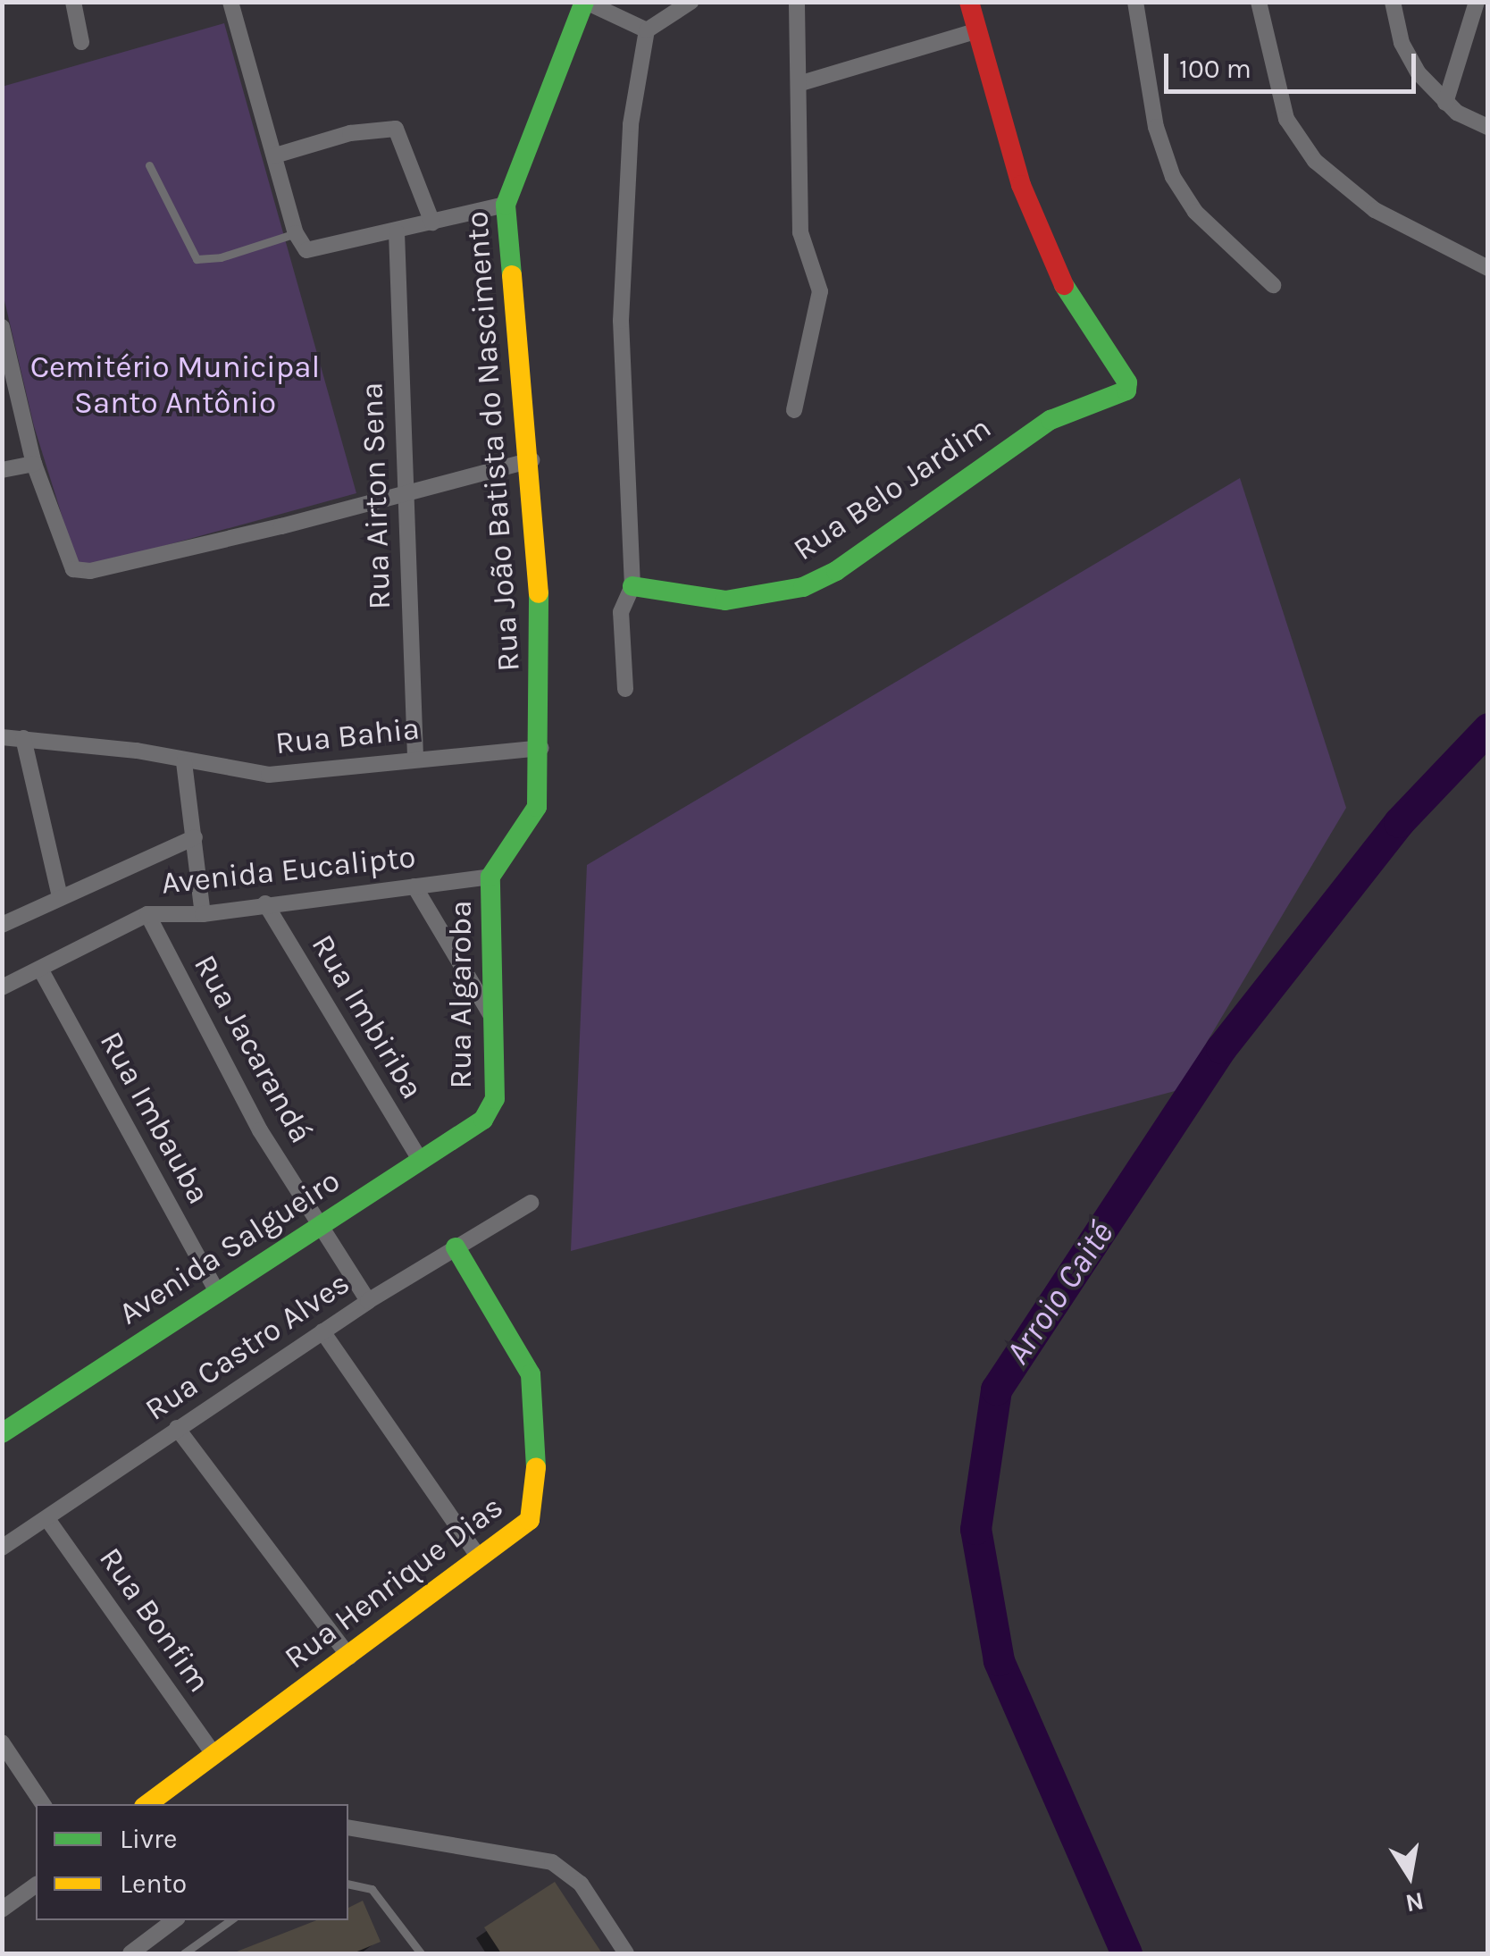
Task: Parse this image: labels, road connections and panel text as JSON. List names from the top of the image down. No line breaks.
{"streets":{"street":["Rua João Batista do Nascimento","Rua Belo Jardim","Rua Airton Sena","Rua Bahia","Avenida Eucalipto","Rua Algaroba","Rua Imbiriba","Rua Jacarandá","Rua Imbauba","Avenida Salgueiro","Rua Castro Alves","Rua Henrique Dias","Rua Bonfim"]},"crossings":[["Rua João Batista do Nascimento","Rua Bahia"],["Rua João Batista do Nascimento","Avenida Eucalipto"],["Rua João Batista do Nascimento","Rua Algaroba"],["Rua Airton Sena","Rua Bahia"],["Avenida Eucalipto","Rua Algaroba"],["Avenida Eucalipto","Rua Imbiriba"],["Avenida Eucalipto","Rua Jacarandá"],["Avenida Eucalipto","Rua Imbauba"],["Rua Algaroba","Avenida Salgueiro"],["Rua Imbiriba","Avenida Salgueiro"],["Rua Jacarandá","Avenida Salgueiro"],["Rua Jacarandá","Rua Castro Alves"],["Rua Imbauba","Avenida Salgueiro"],["Rua Castro Alves","Rua Henrique Dias"],["Rua Castro Alves","Rua Bonfim"],["Rua Henrique Dias","Rua Bonfim"]],"water":["Arroio Caité"],"parks":["Cemitério Municipal Santo Antônio"],"legend":["Livre","Lento"],"scale_bar":"100 m","north":"bottom"}
